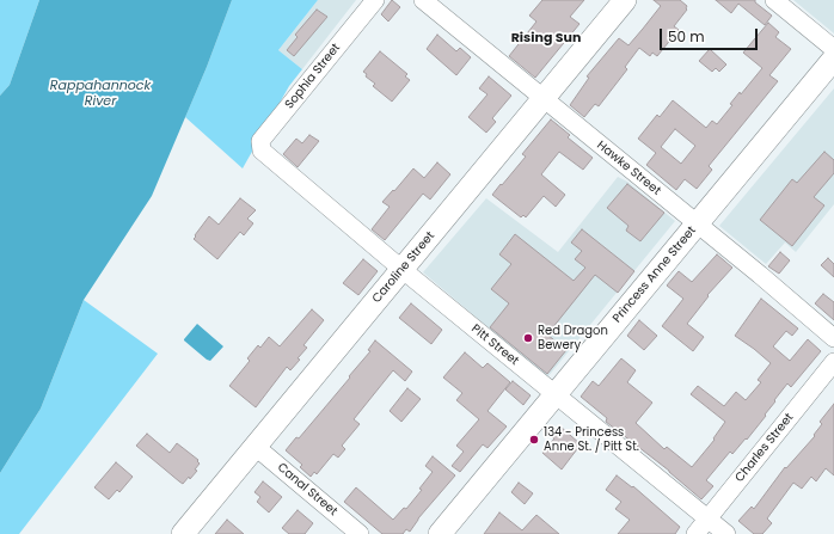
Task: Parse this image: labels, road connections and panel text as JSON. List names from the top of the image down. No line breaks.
{"streets":{"main road":["Caroline Street","Princess Anne Street"],"street":["Sophia Street","Hawke Street","Pitt Street","Charles Street","Canal Street"]},"crossings":[["Sophia Street","Pitt Street"],["Hawke Street","Caroline Street"],["Hawke Street","Princess Anne Street"],["Caroline Street","Pitt Street"],["Caroline Street","Canal Street"],["Princess Anne Street","Pitt Street"],["Pitt Street","Charles Street"]],"districts":["Rising Sun"],"water":["Rappahannock River"],"places":["Red Dragon Bewery","134 - Princess Anne St. / Pitt St."],"scale_bar":"50 m"}
